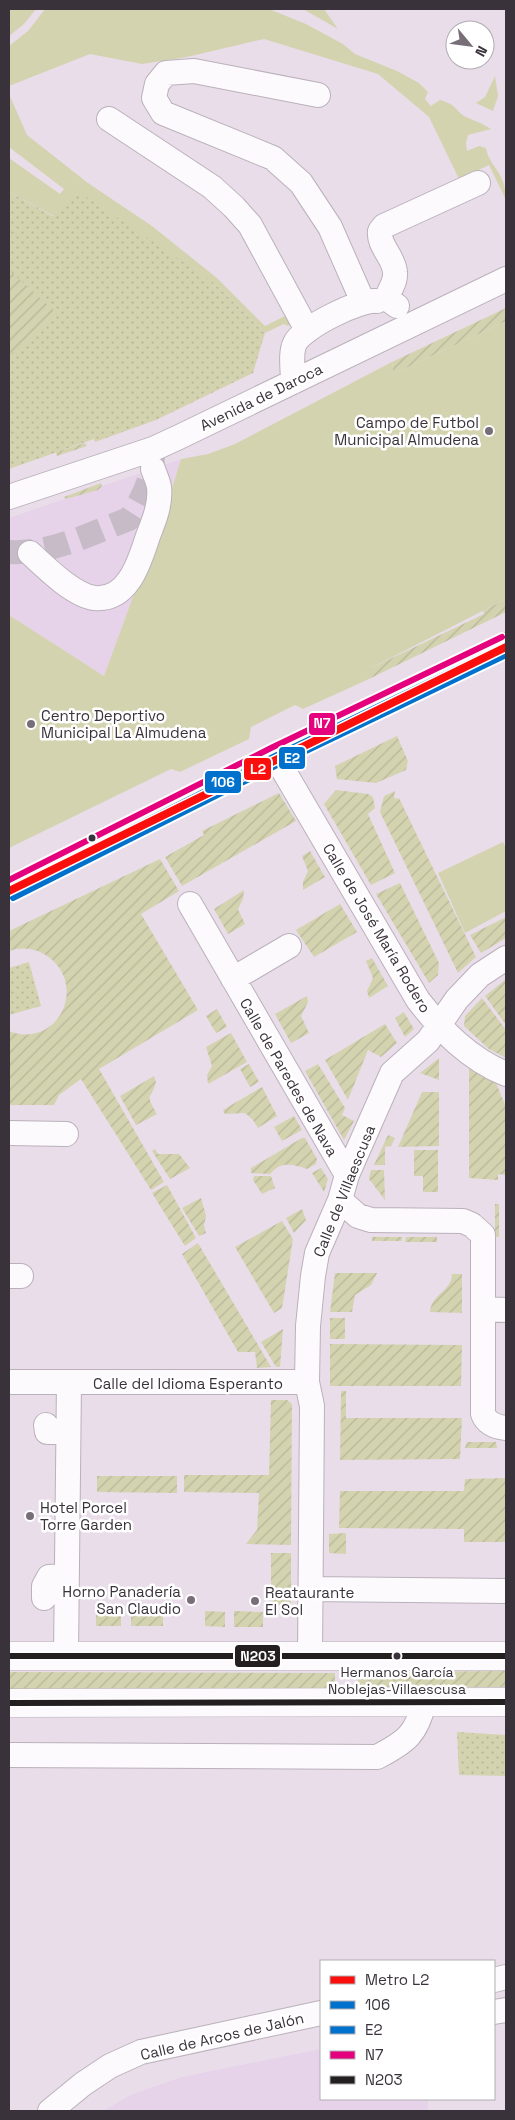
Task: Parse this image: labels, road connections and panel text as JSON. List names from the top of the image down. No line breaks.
{"streets":{"street":["Avenida de Daroca","Calle de José María Rodero","Calle de Paredes de Nava","Calle de Villaescusa","Calle del Idioma Esperanto","Calle de Arcos de Jalón"]},"crossings":[["Calle de José María Rodero","Calle de Villaescusa"],["Calle de Paredes de Nava","Calle de Villaescusa"],["Calle de Villaescusa","Calle del Idioma Esperanto"]],"places":["Campo de Futbol Municipal Almudena","Centro Deportivo Municipal La Almudena","Hotel Porcel Torre Garden","Horno Panadería San Claudio","Reataurante El Sol","Hermanos García Noblejas-Villaescusa"],"lines":["transit line N7","transit line 106","metro line L2","transit line E2","transit line N203"],"legend":["Metro L2","106","E2","N7","N203"],"north":"bottom right"}
